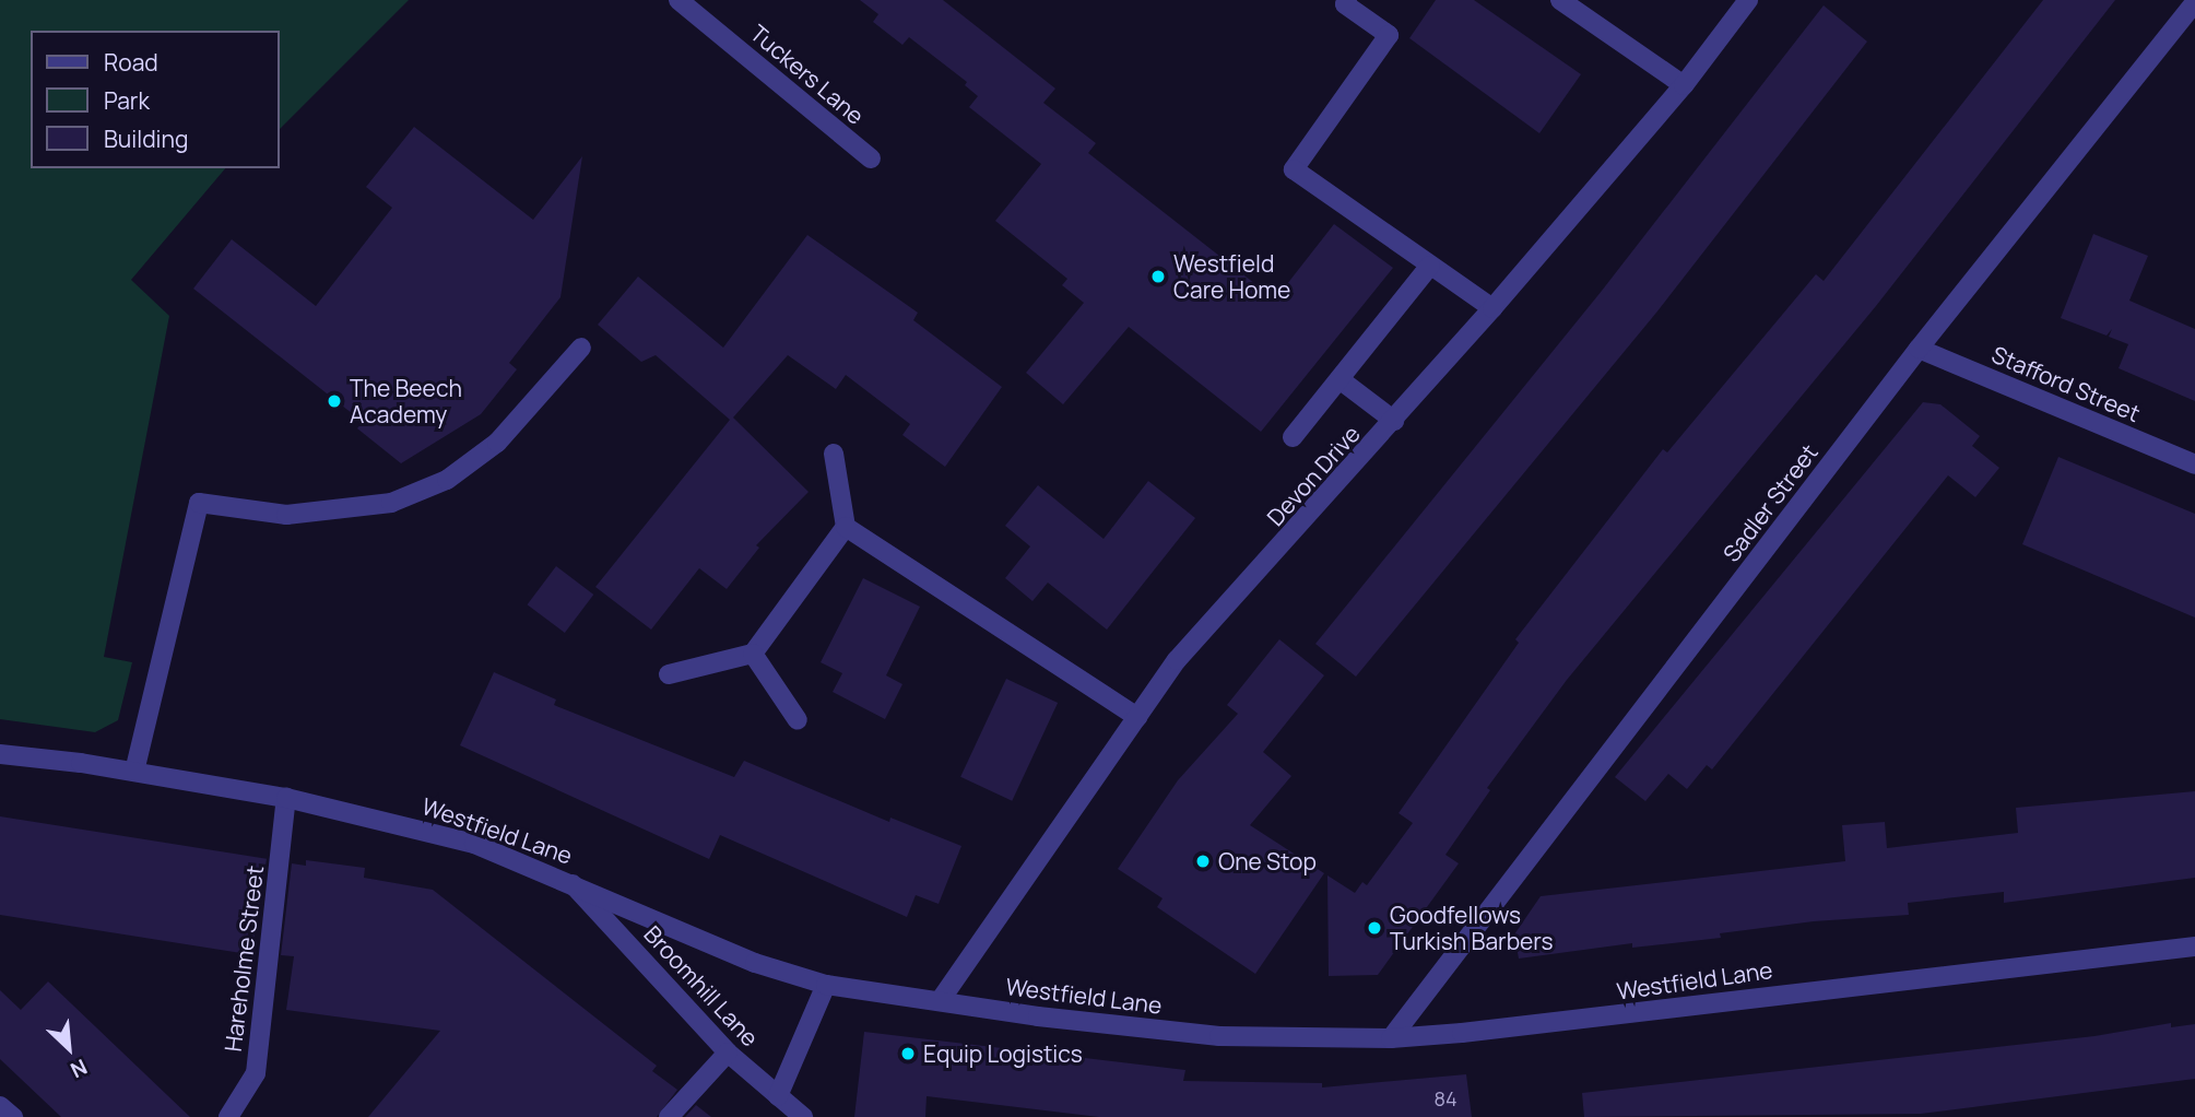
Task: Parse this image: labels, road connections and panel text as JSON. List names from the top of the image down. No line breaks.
{"streets":{"street":["Tuckers Lane","Stafford Street","Devon Drive","Sadler Street","Westfield Lane","Hareholme Street","Broomhill Lane"]},"crossings":[["Stafford Street","Sadler Street"],["Devon Drive","Westfield Lane"],["Sadler Street","Westfield Lane"],["Westfield Lane","Hareholme Street"],["Westfield Lane","Broomhill Lane"]],"places":["Westfield Care Home","The Beech Academy","One Stop","Goodfellows Turkish Barbers","Equip Logistics"],"house_numbers":["84"],"legend":["Road","Park","Building"],"north":"bottom right"}
